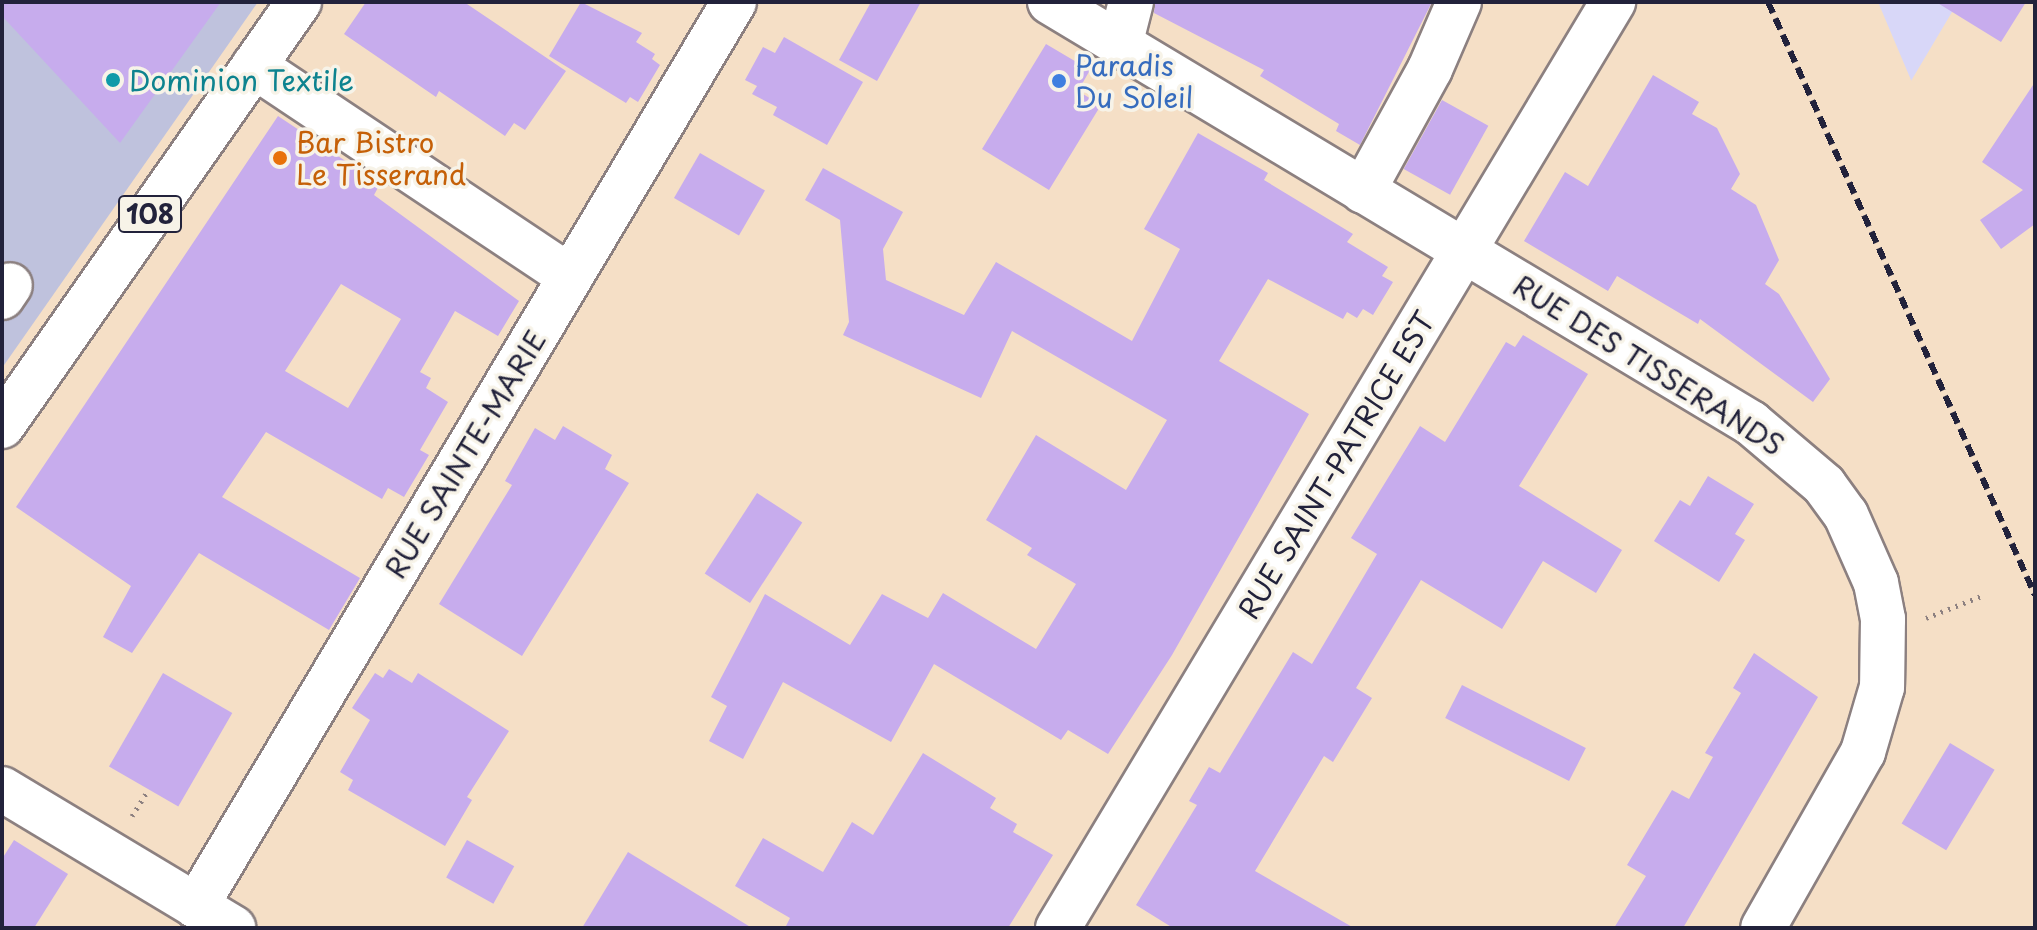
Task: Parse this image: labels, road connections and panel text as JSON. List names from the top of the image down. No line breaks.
{"streets":{"street":["108","RUE DES TISSERANDS","RUE SAINTE-MARIE","RUE SAINT-PATRICE EST"]},"crossings":[["RUE DES TISSERANDS","RUE SAINT-PATRICE EST"]],"places":["Dominion Textile","Paradis Du Soleil","Bar Bistro Le Tisserand"]}
